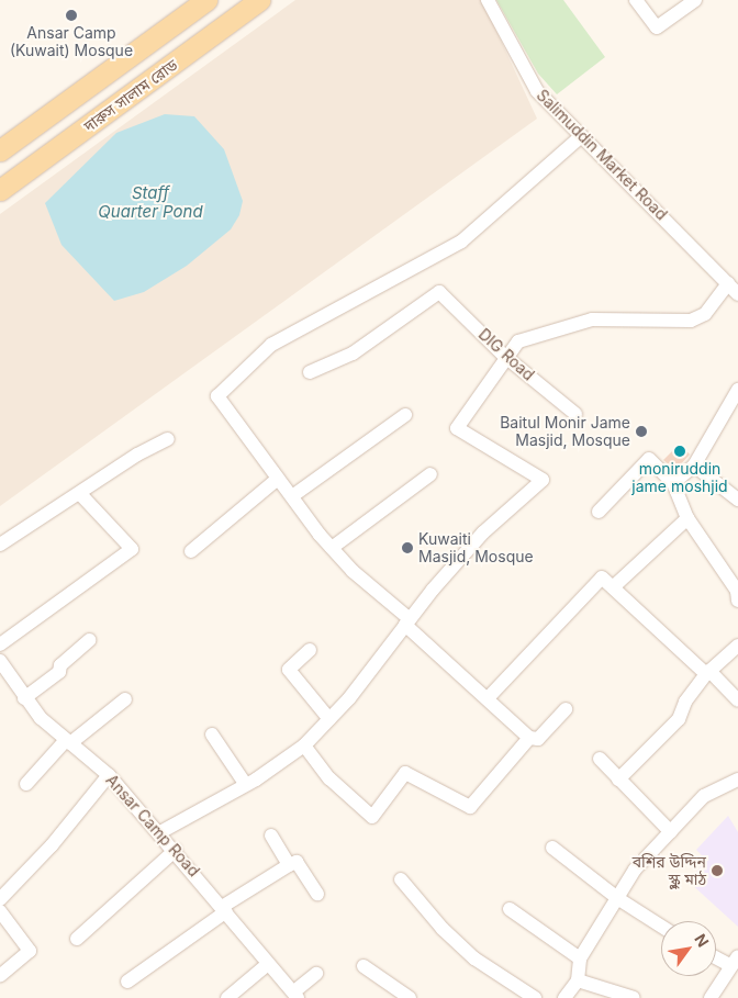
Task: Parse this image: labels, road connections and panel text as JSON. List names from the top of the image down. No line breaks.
{"streets":{"main road":["দারুস সালাম রোড"],"street":["Salimuddin Market Road","DIG Road","Ansar Camp Road"]},"water":["Staff Quarter Pond"],"places":["Ansar Camp (Kuwait) Mosque","Baitul Monir Jame Masjid, Mosque","moniruddin jame moshjid","Kuwaiti Masjid, Mosque","বশির উদ্দিন স্কুল মাঠ"],"north":"top right"}
